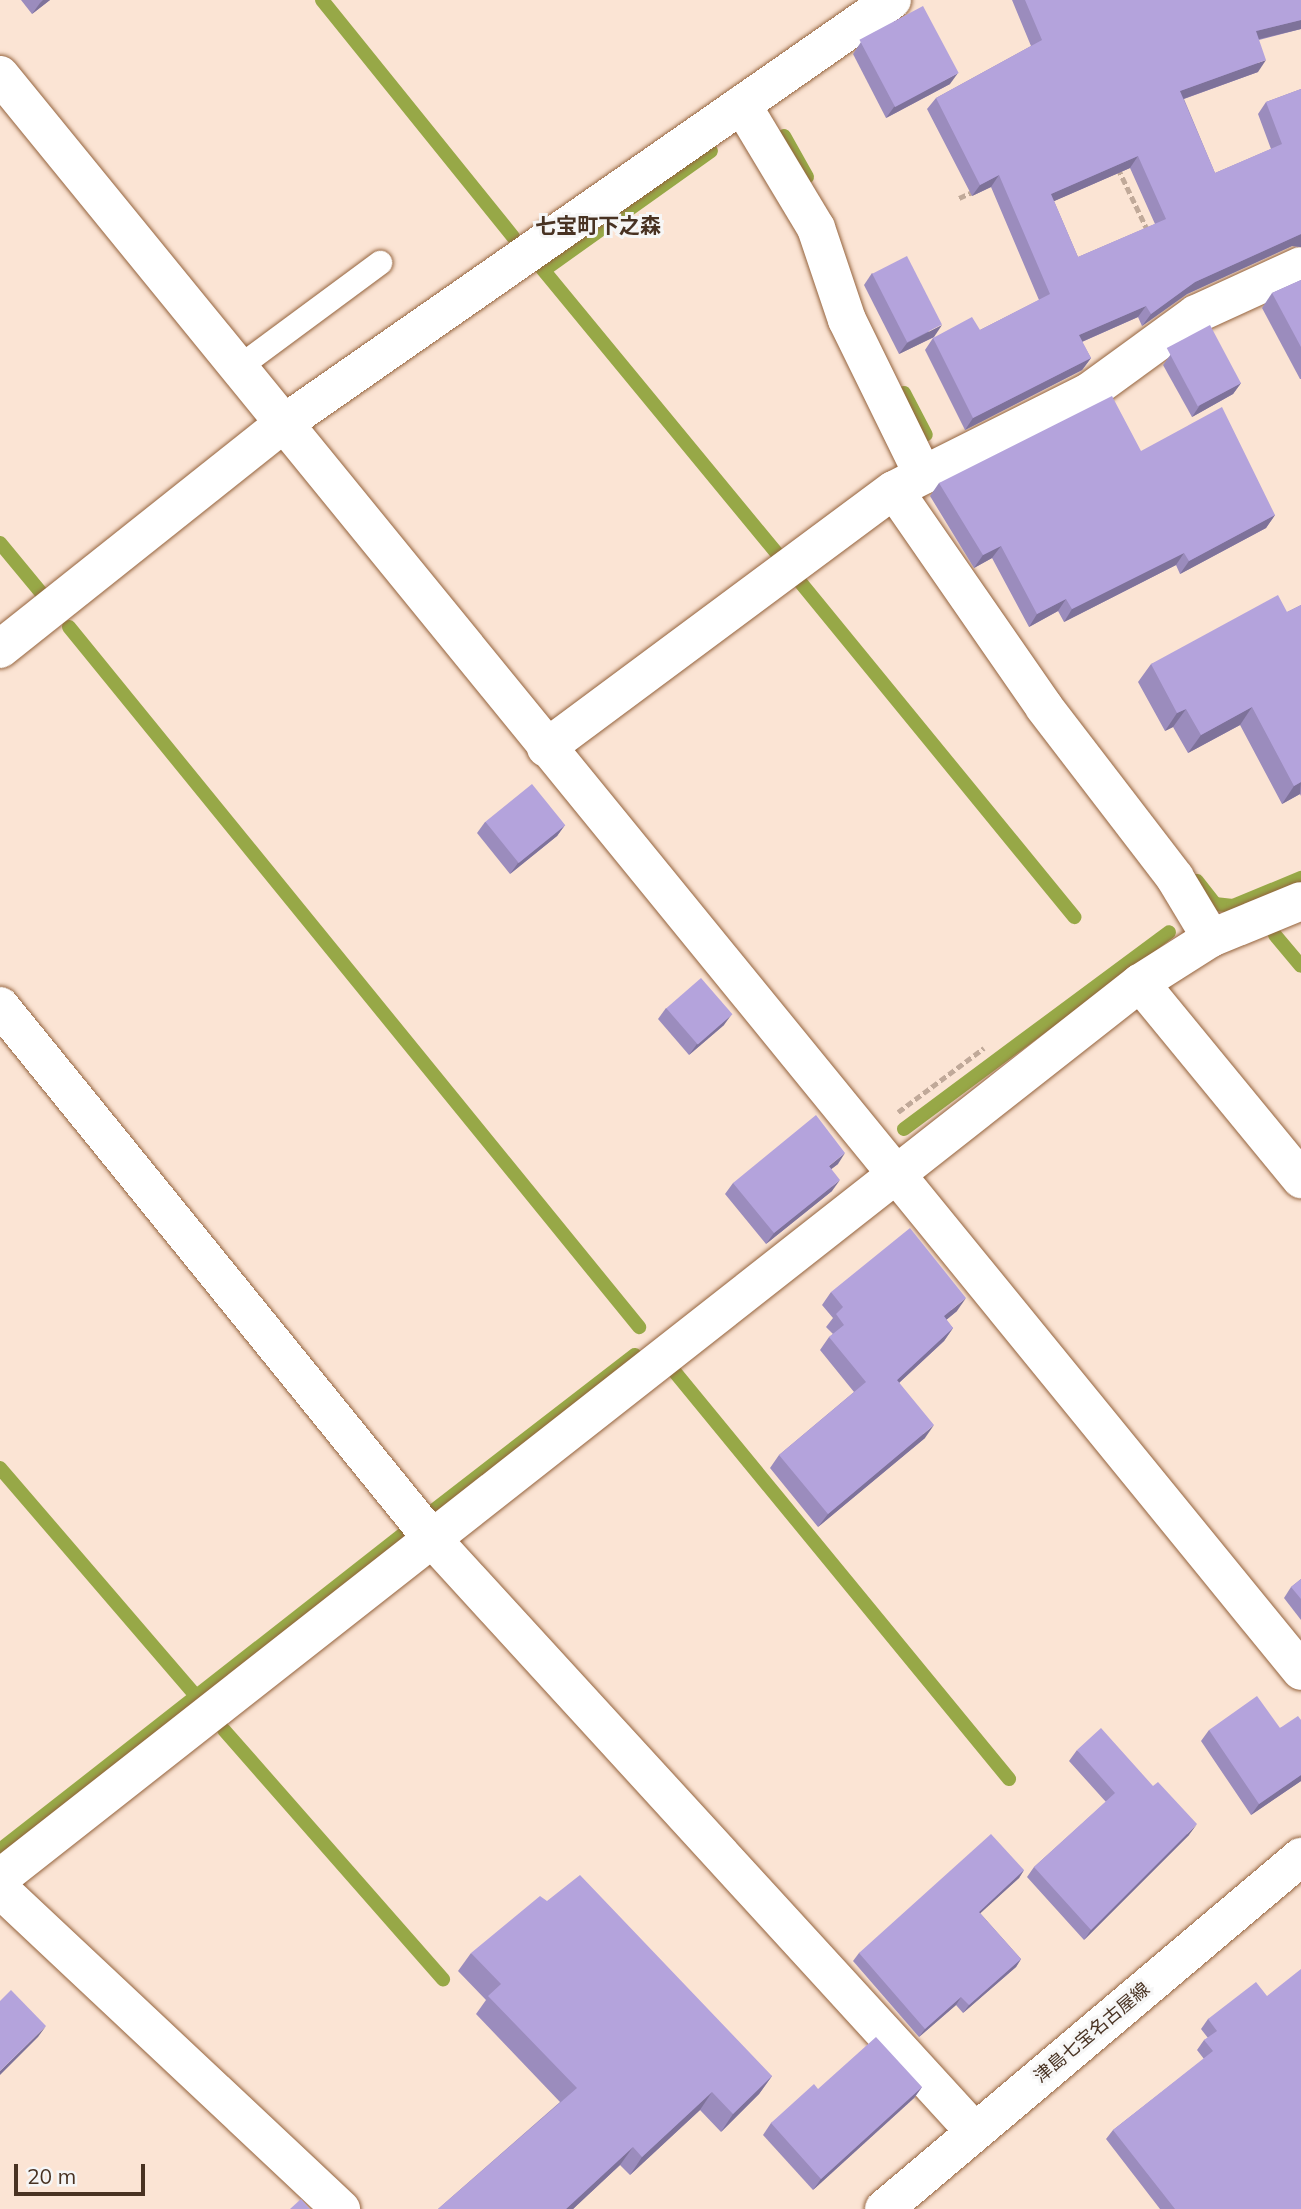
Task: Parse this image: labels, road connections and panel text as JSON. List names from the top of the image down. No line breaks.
{"streets":{"street":["津島七宝名古屋線"]},"districts":["七宝町下之森"],"scale_bar":"20 m"}
